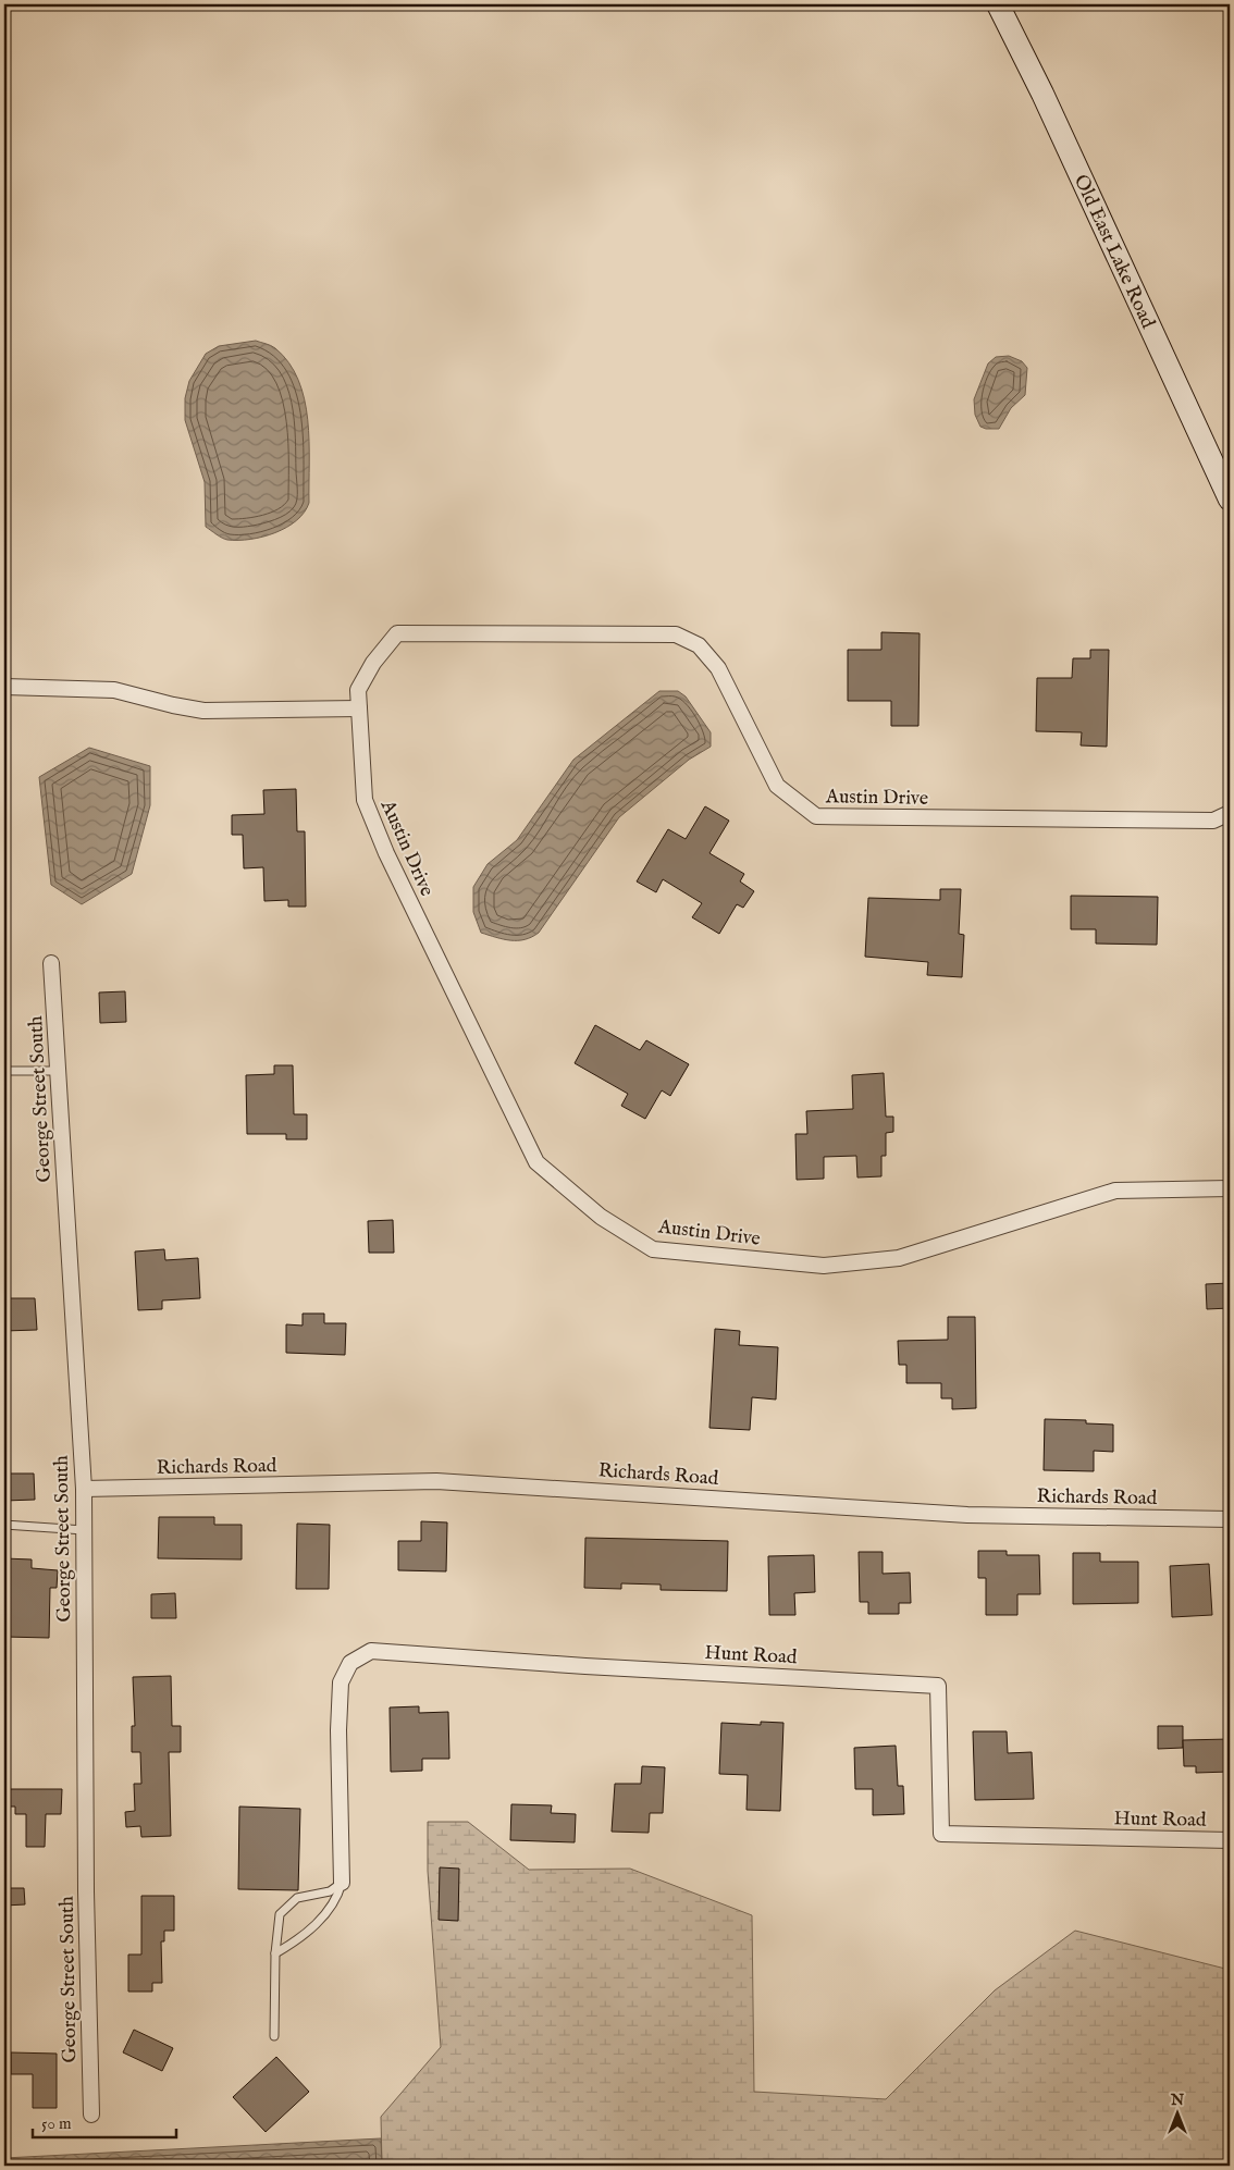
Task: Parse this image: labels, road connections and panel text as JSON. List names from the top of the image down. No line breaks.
{"streets":{"street":["Old East Lake Road","Austin Drive","George Street South","Richards Road","Hunt Road"]},"crossings":[["George Street South","Richards Road"]],"scale_bar":"50 m","north":"top"}
